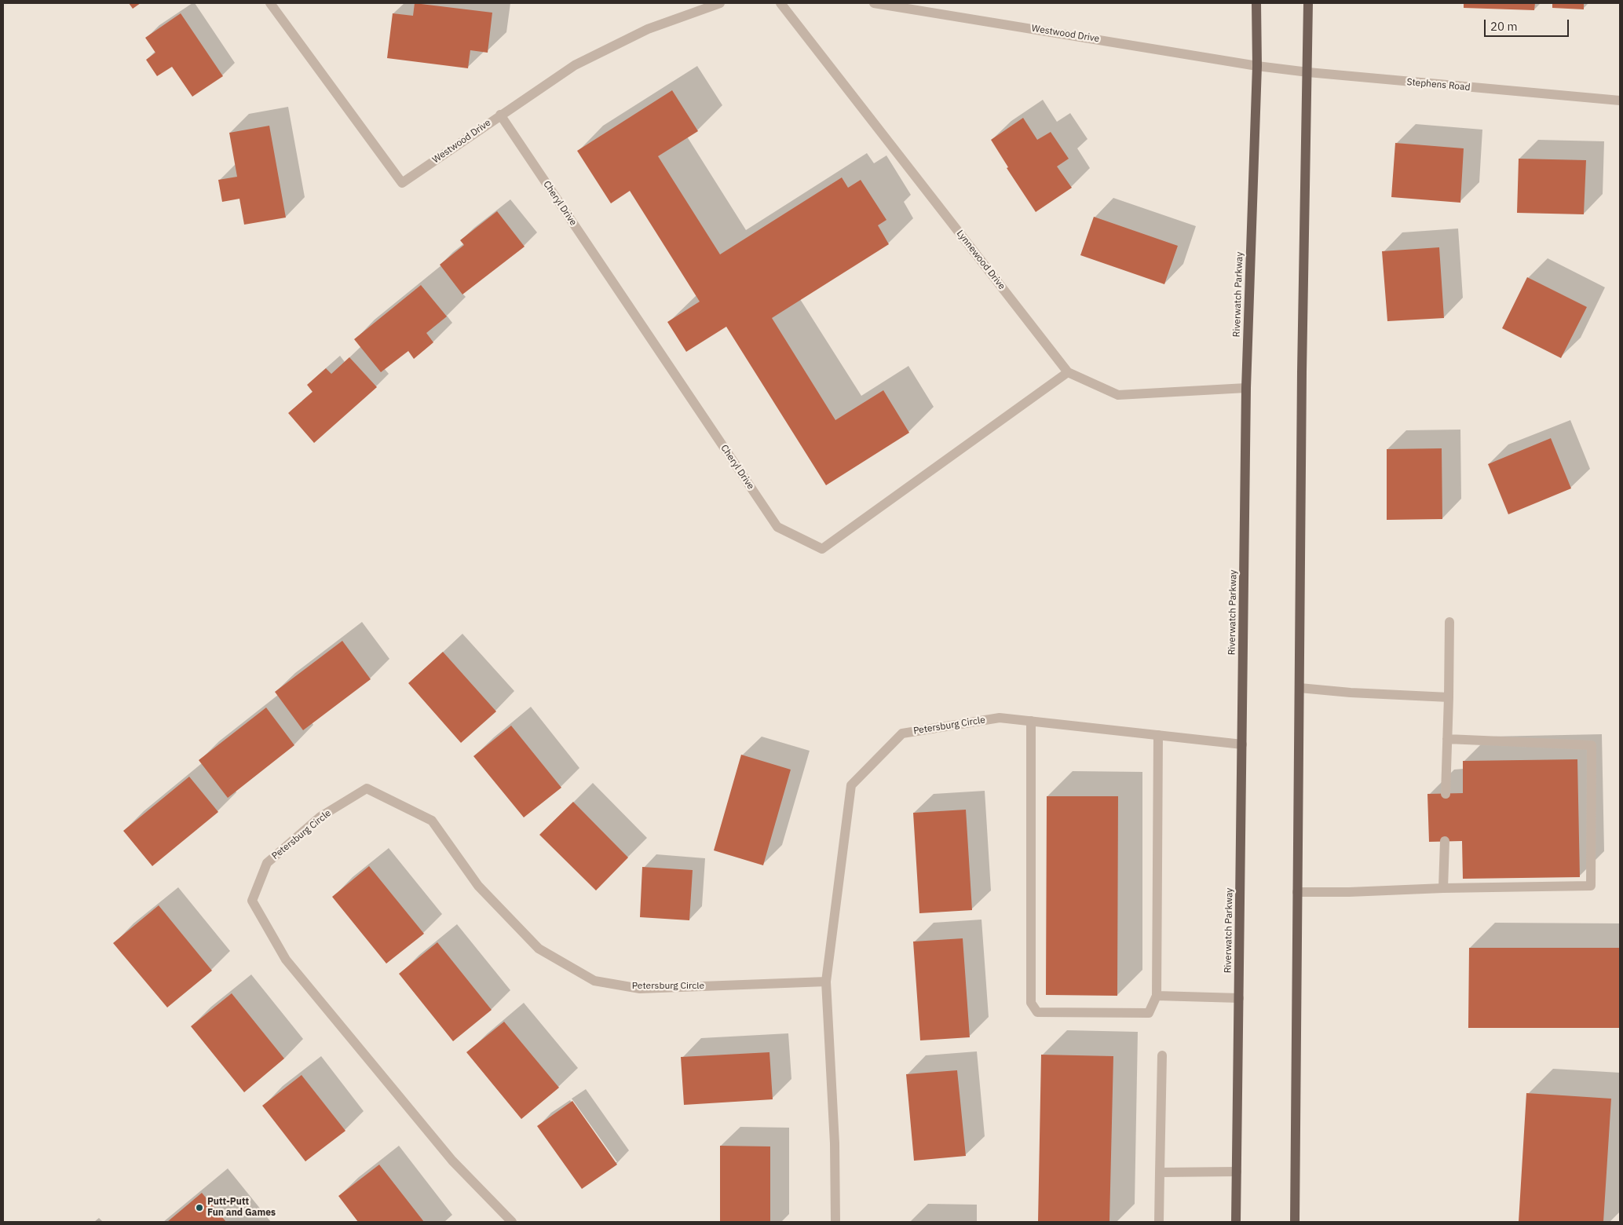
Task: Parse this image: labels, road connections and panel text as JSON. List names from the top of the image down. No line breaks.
{"streets":{"main road":["Riverwatch Parkway"],"street":["Westwood Drive","Stephens Road","Cheryl Drive","Lynnewood Drive","Petersburg Circle"]},"crossings":[["Westwood Drive","Stephens Road"],["Westwood Drive","Cheryl Drive"],["Westwood Drive","Riverwatch Parkway"],["Stephens Road","Riverwatch Parkway"],["Cheryl Drive","Lynnewood Drive"],["Lynnewood Drive","Riverwatch Parkway"],["Riverwatch Parkway","Petersburg Circle"]],"places":["Putt-Putt Fun and Games"],"scale_bar":"20 m"}
